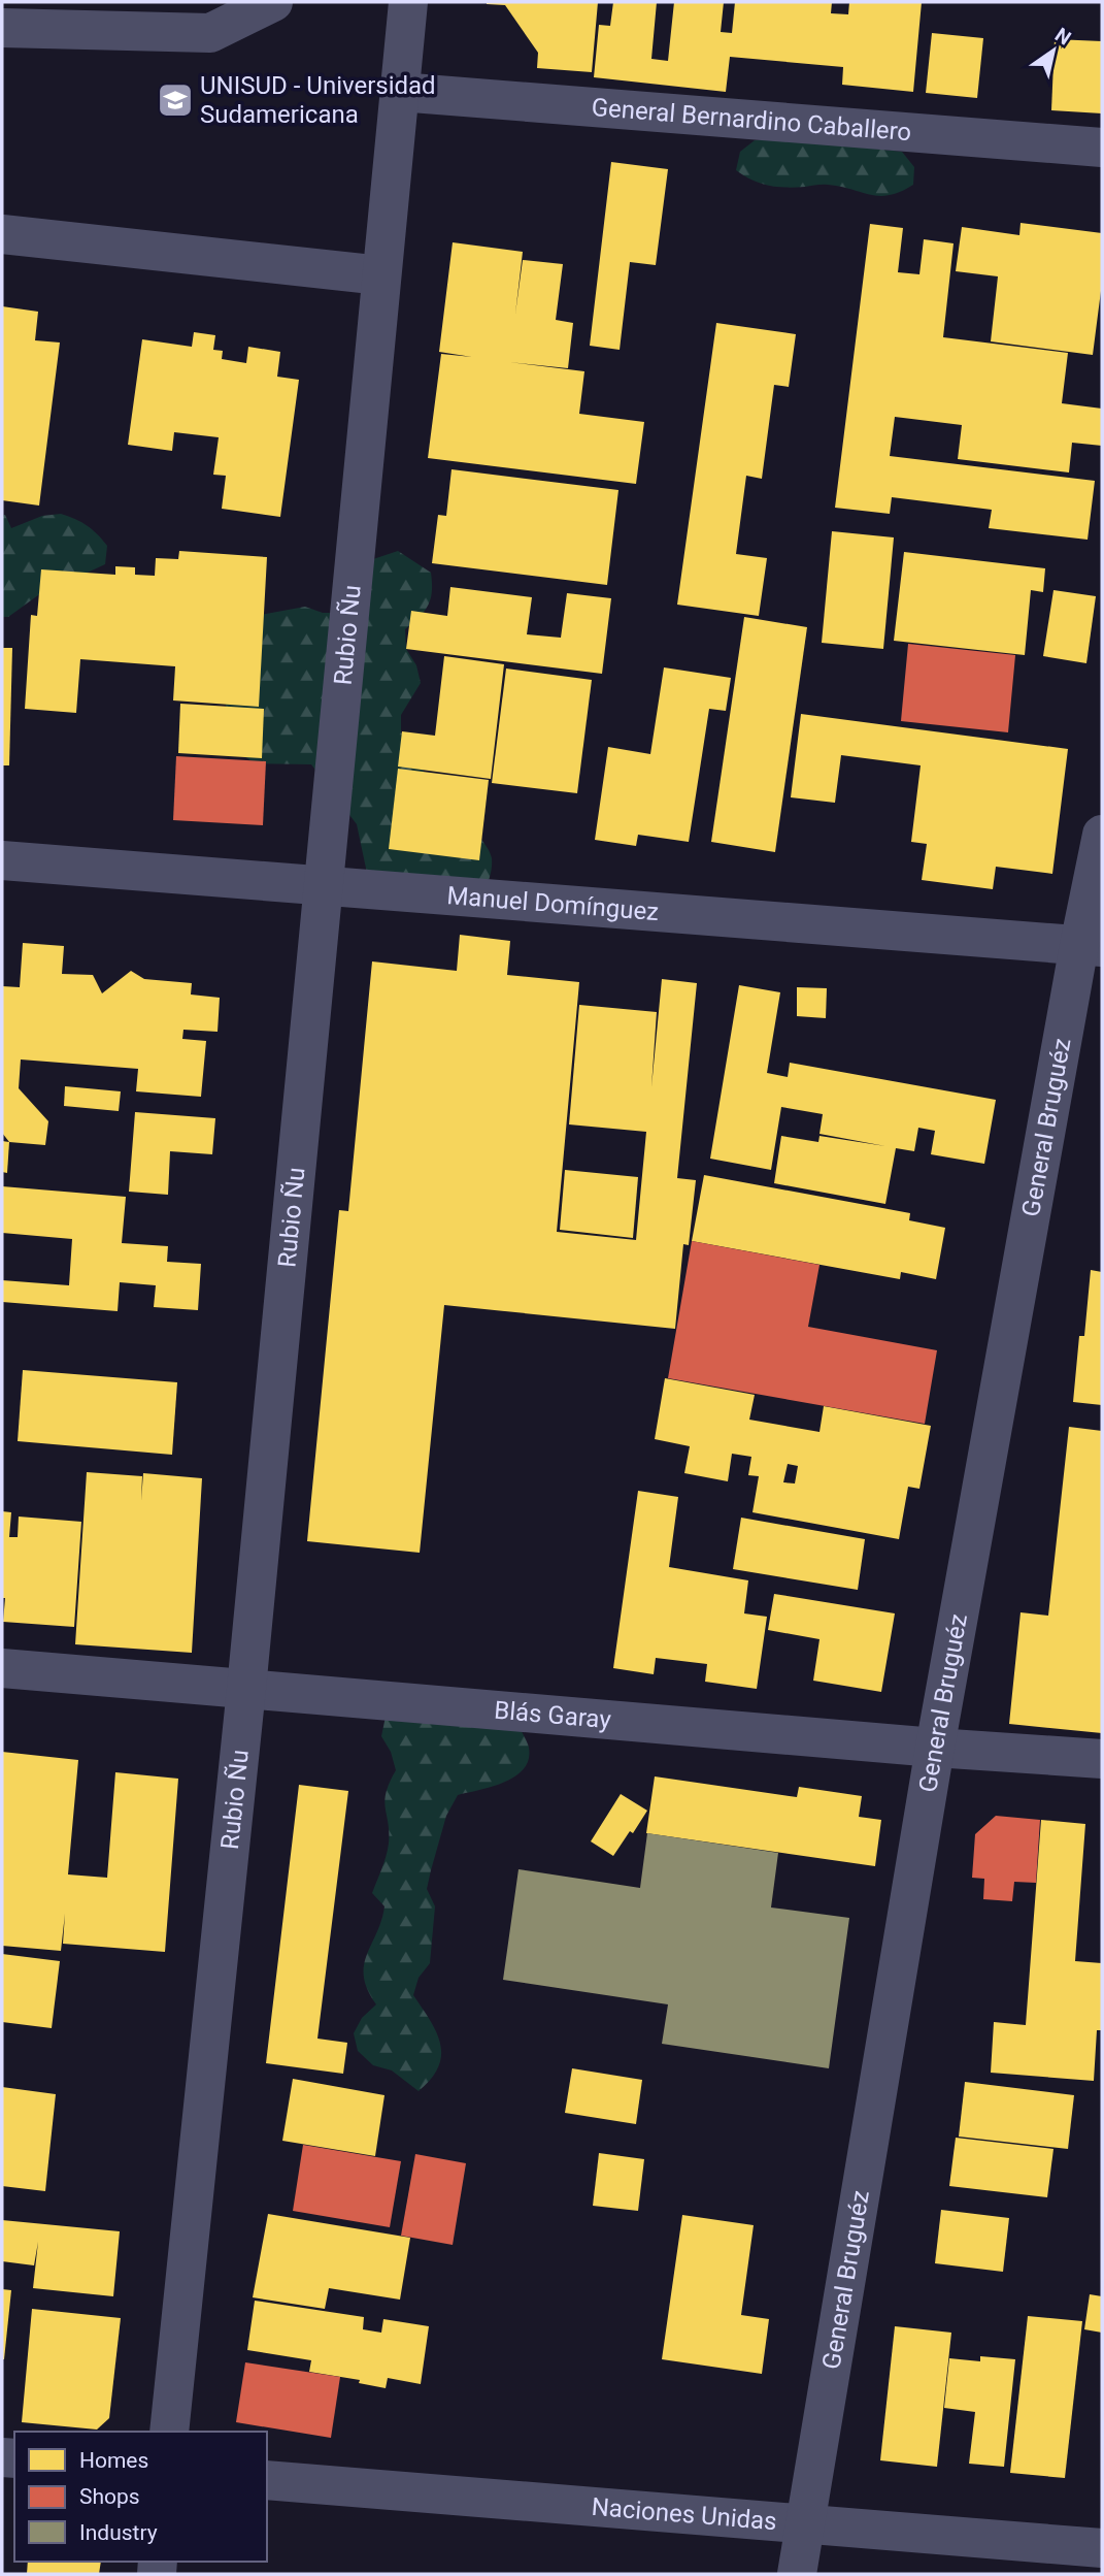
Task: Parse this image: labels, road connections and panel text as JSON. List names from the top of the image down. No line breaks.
{"streets":{"street":["General Bernardino Caballero","Rubio Ñu","Manuel Domínguez","General Bruguéz","Blás Garay","Naciones Unidas"]},"crossings":[["General Bernardino Caballero","Rubio Ñu"],["Rubio Ñu","Manuel Domínguez"],["Rubio Ñu","Blás Garay"],["Manuel Domínguez","General Bruguéz"],["General Bruguéz","Blás Garay"],["General Bruguéz","Naciones Unidas"]],"places":{"school or university":["UNISUD - Universidad Sudamericana"]},"legend":["Homes","Shops","Industry"],"north":"top right"}
